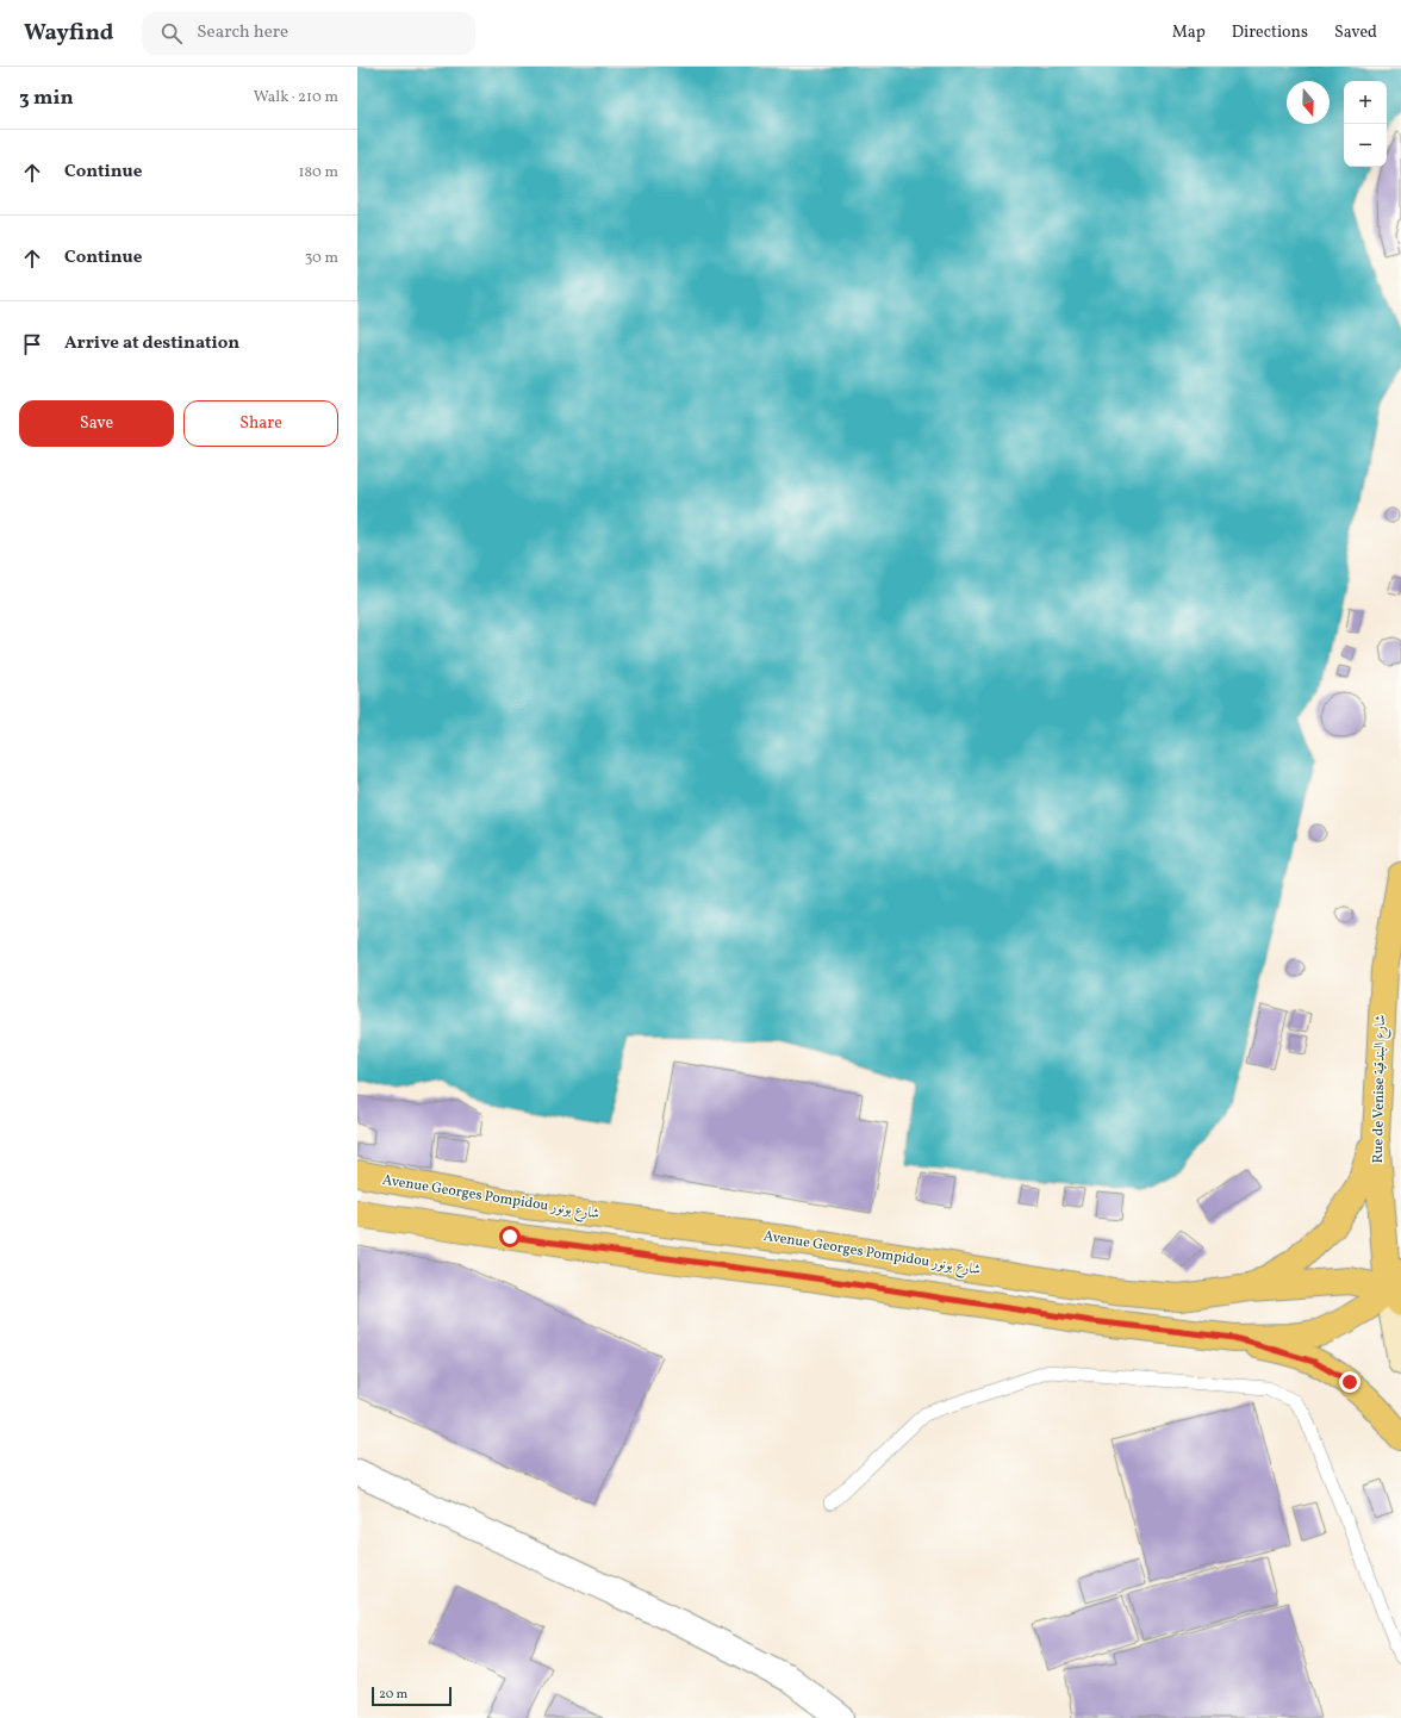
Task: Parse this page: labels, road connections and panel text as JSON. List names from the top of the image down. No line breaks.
{"streets":{"main road":["Rue de Venise شارع البندقية","Avenue Georges Pompidou شارع بونور"]},"crossings":[["Rue de Venise شارع البندقية","Avenue Georges Pompidou شارع بونور"]],"scale_bar":"20 m","north":"bottom","page":{"header":"Wayfind","search":"Search here","nav":["Map","Directions","Saved"],"heading":["3 min","Walk · 210 m"],"map_buttons":["+","−"],"list":[["Continue","180 m"],["Continue","30 m"],"Arrive at destination"],"buttons":["Save","Share"],"scale":"20 m"}}
